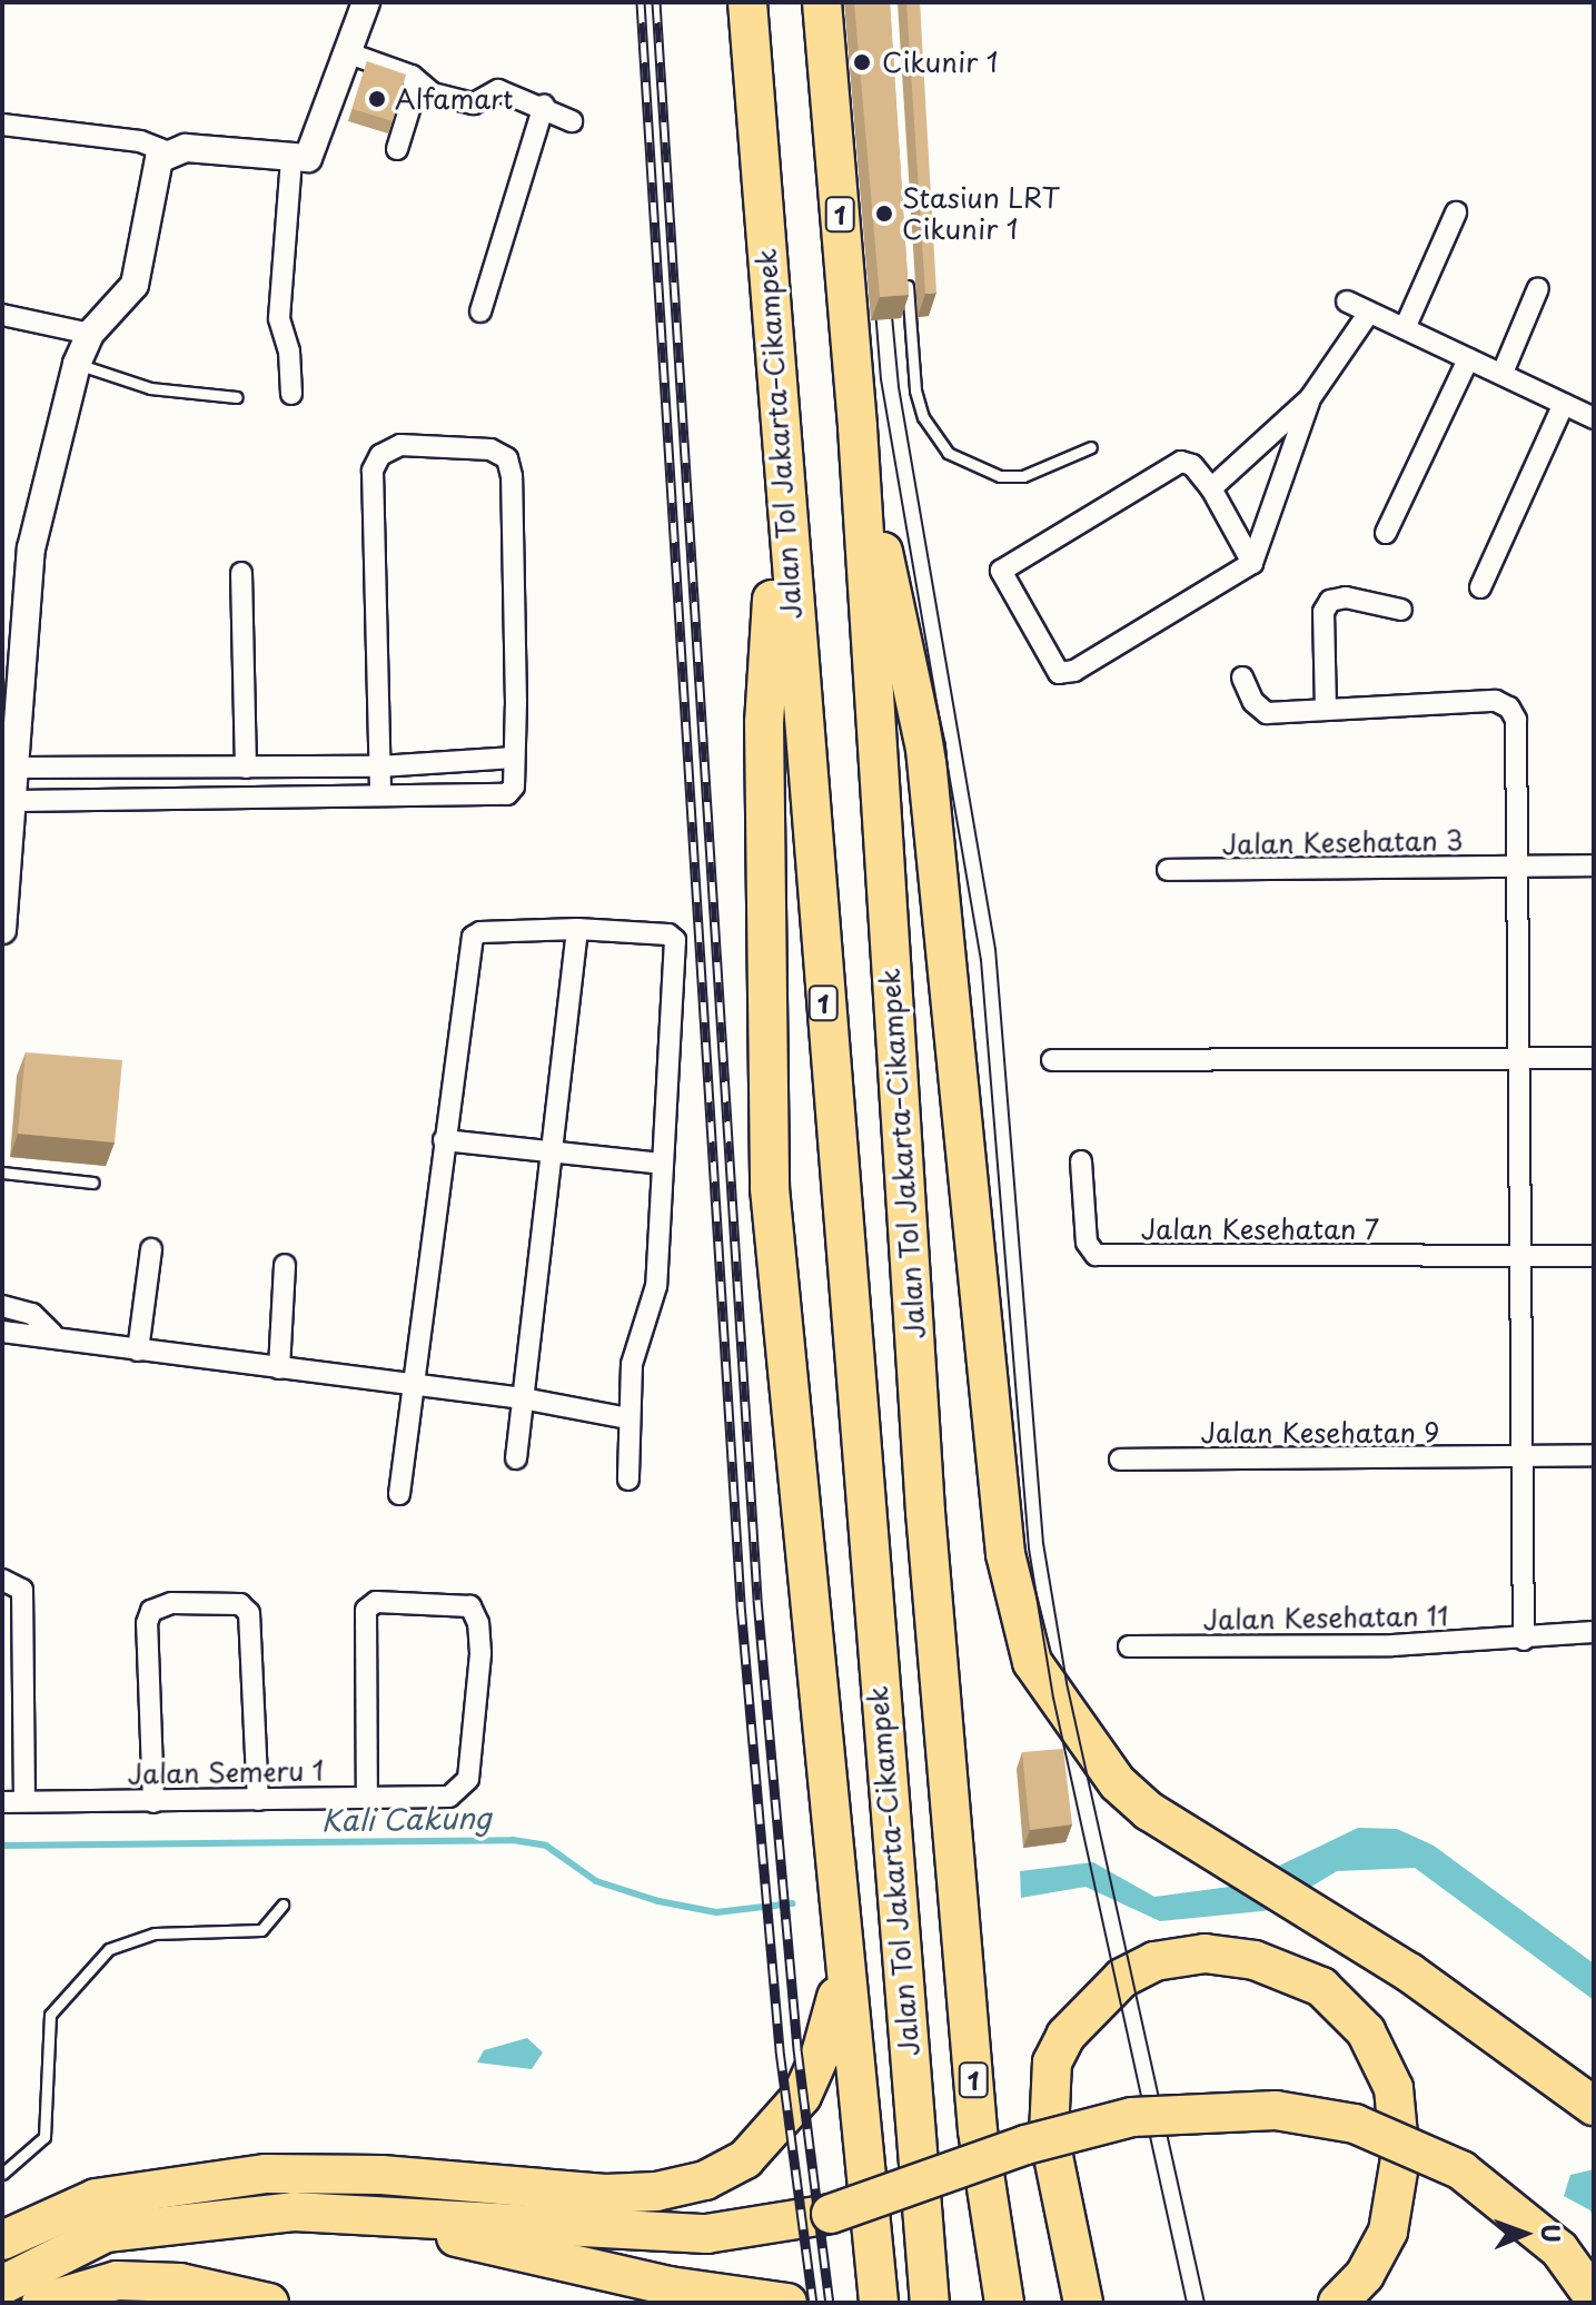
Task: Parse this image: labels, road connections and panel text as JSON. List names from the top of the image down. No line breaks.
{"streets":{"highway":["1","Jalan Tol Jakarta–Cikampek"],"street":["Jalan Kesehatan 3","Jalan Kesehatan 7","Jalan Kesehatan 9","Jalan Kesehatan 11","Jalan Semeru 1"]},"water":["Kali Cakung"],"places":["Cikunir 1","Alfamart","Stasiun LRT Cikunir 1"],"north":"right"}
